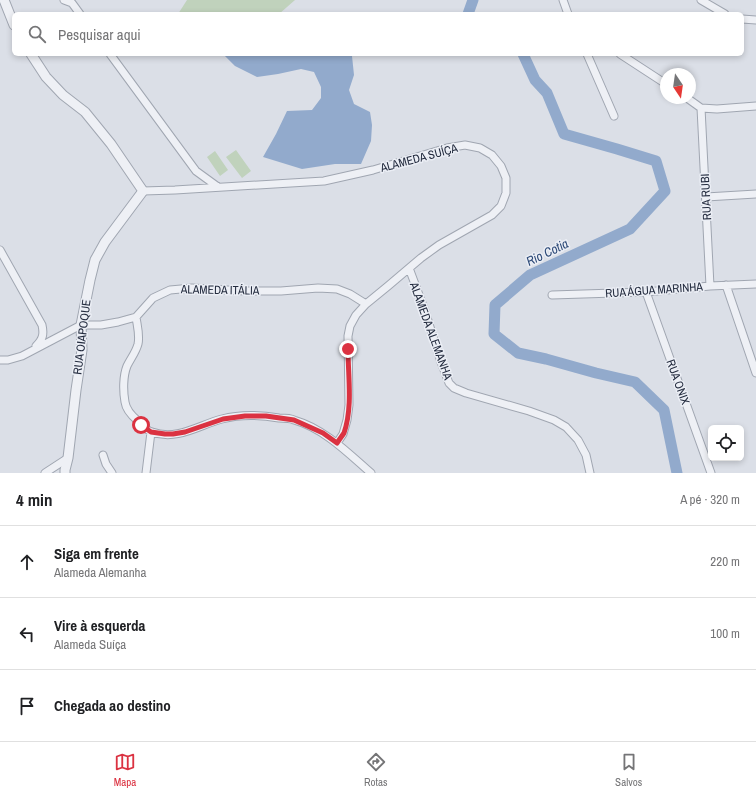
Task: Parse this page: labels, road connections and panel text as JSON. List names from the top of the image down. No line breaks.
{"streets":{"street":["ALAMEDA SUÍÇA","RUA RUBI","ALAMEDA ITÁLIA","RUA ÁGUA MARINHA","ALAMEDA ALEMANHA","RUA OIAPOQUE","RUA ONIX"]},"crossings":[["ALAMEDA SUÍÇA","ALAMEDA ITÁLIA"],["ALAMEDA SUÍÇA","ALAMEDA ALEMANHA"],["ALAMEDA SUÍÇA","RUA OIAPOQUE"],["RUA RUBI","RUA ÁGUA MARINHA"],["RUA ÁGUA MARINHA","RUA ONIX"]],"water":["Rio Cotia"],"north":"bottom","page":{"search":"Pesquisar aqui","heading":["4 min","A pé · 320 m"],"list":[["Siga em frente","Alameda Alemanha","220 m"],["Vire à esquerda","Alameda Suíça","100 m"],"Chegada ao destino"],"nav":["Mapa","Rotas","Salvos"]}}
